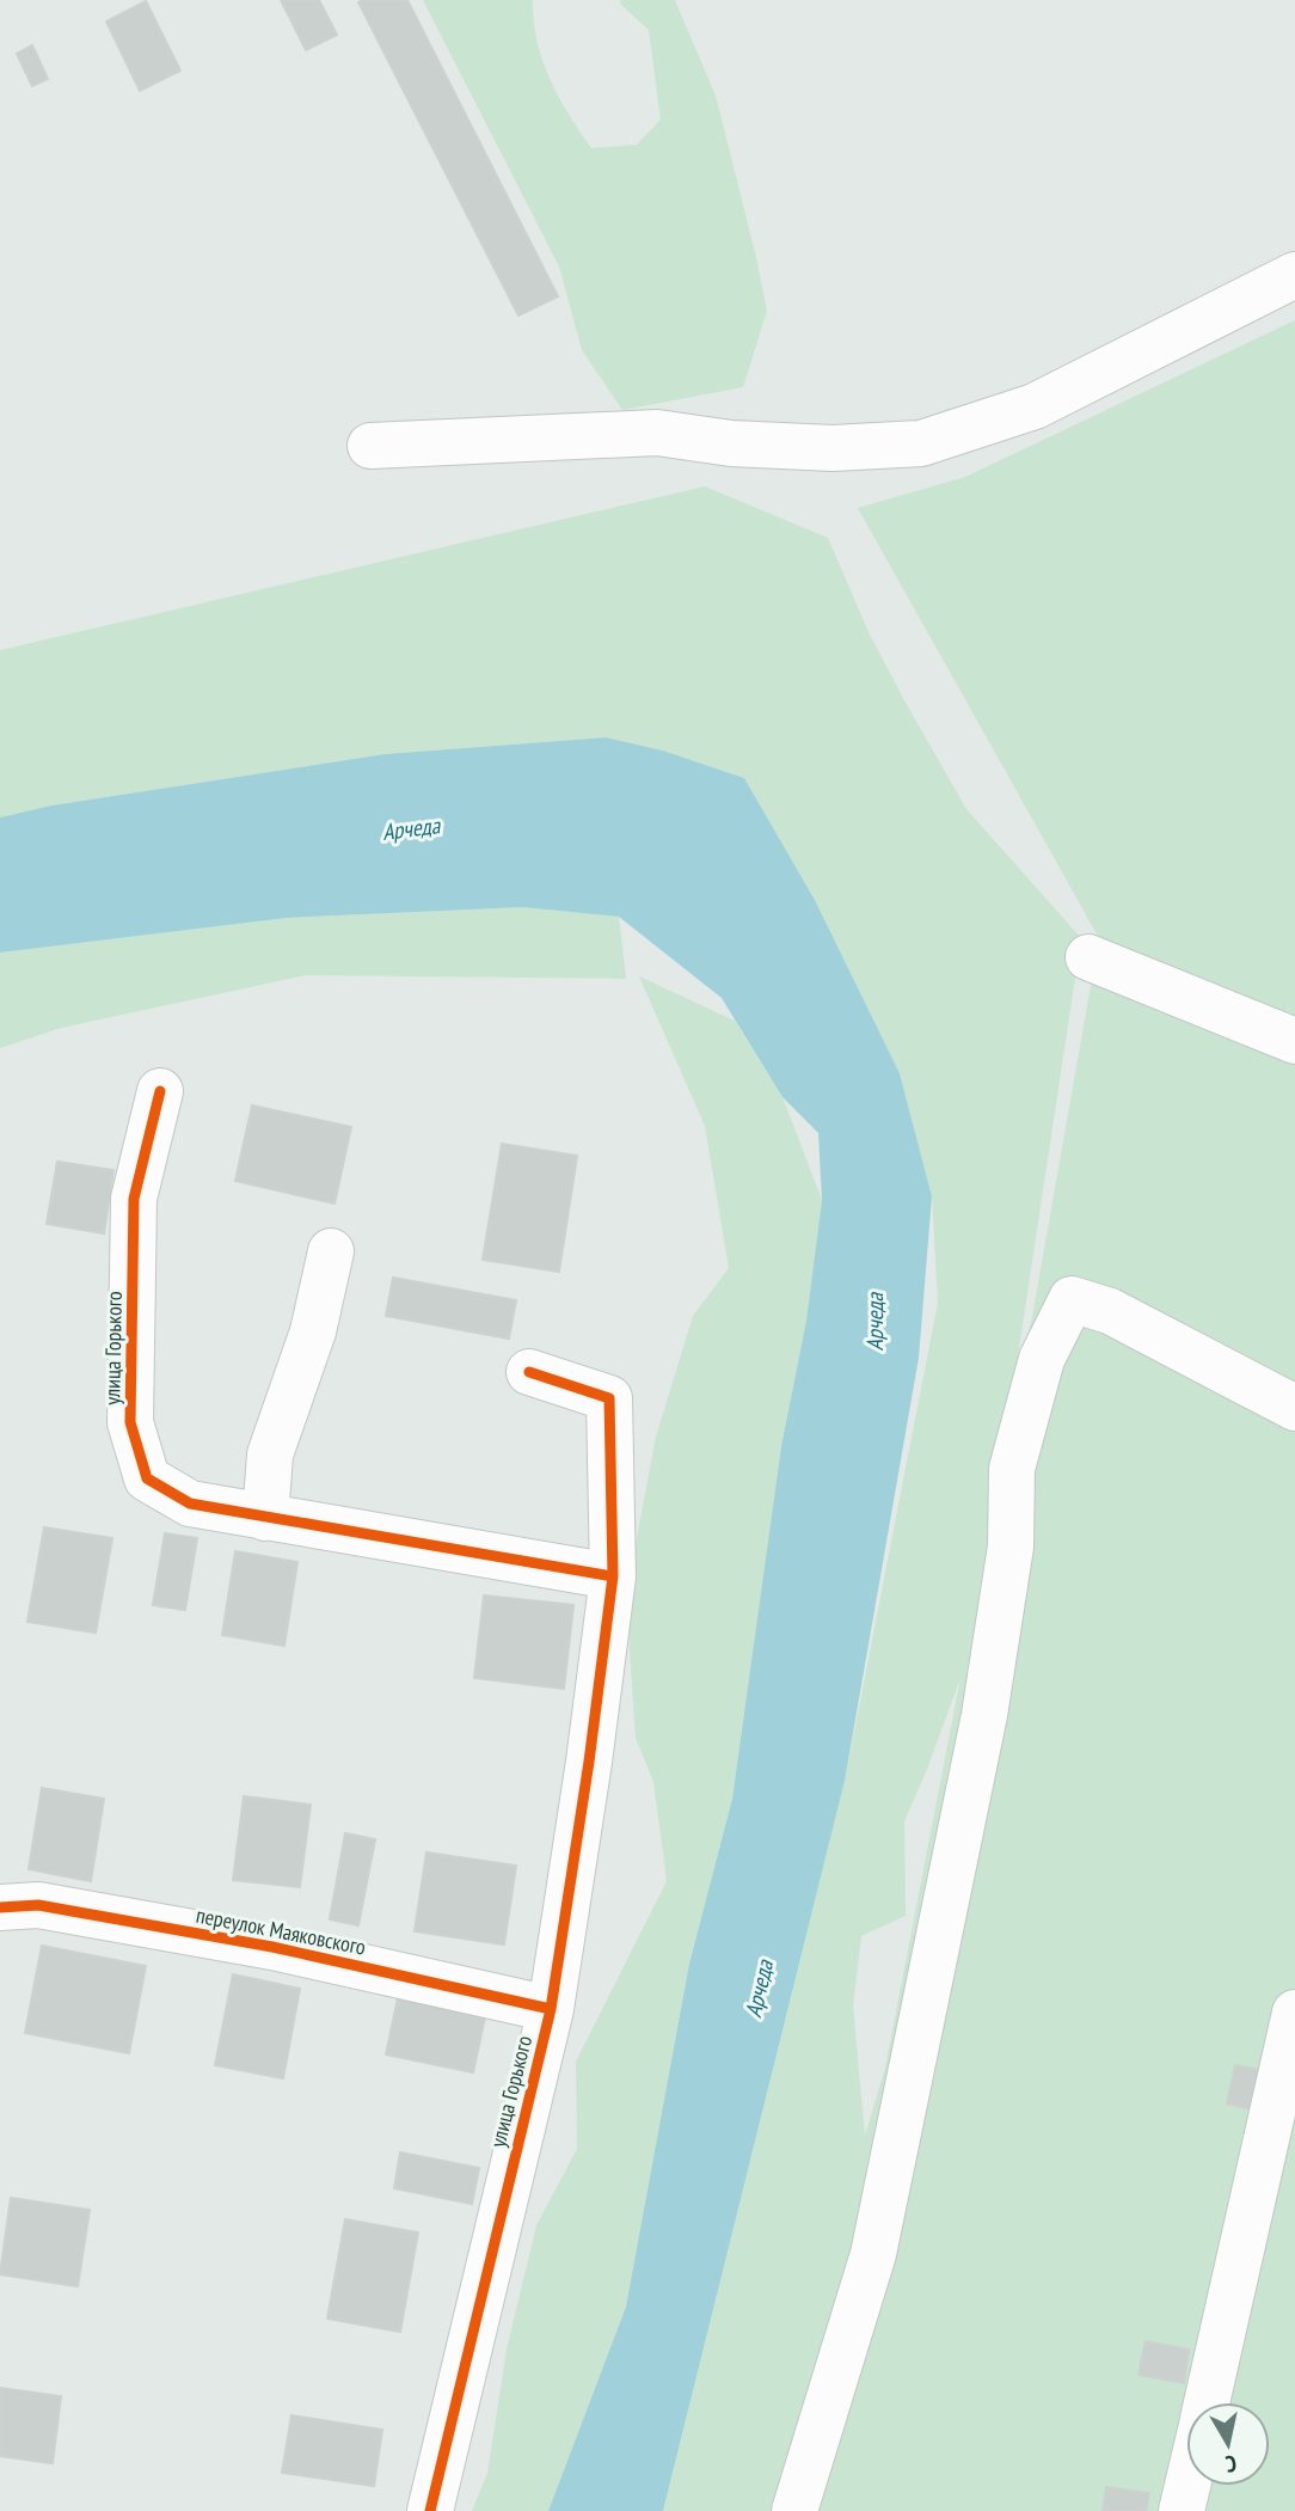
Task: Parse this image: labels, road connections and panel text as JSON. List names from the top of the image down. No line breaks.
{"streets":{"street":["улица Горького","переулок Маяковского"]},"crossings":[["улица Горького","переулок Маяковского"]],"water":["Арчеда"],"north":"bottom"}
